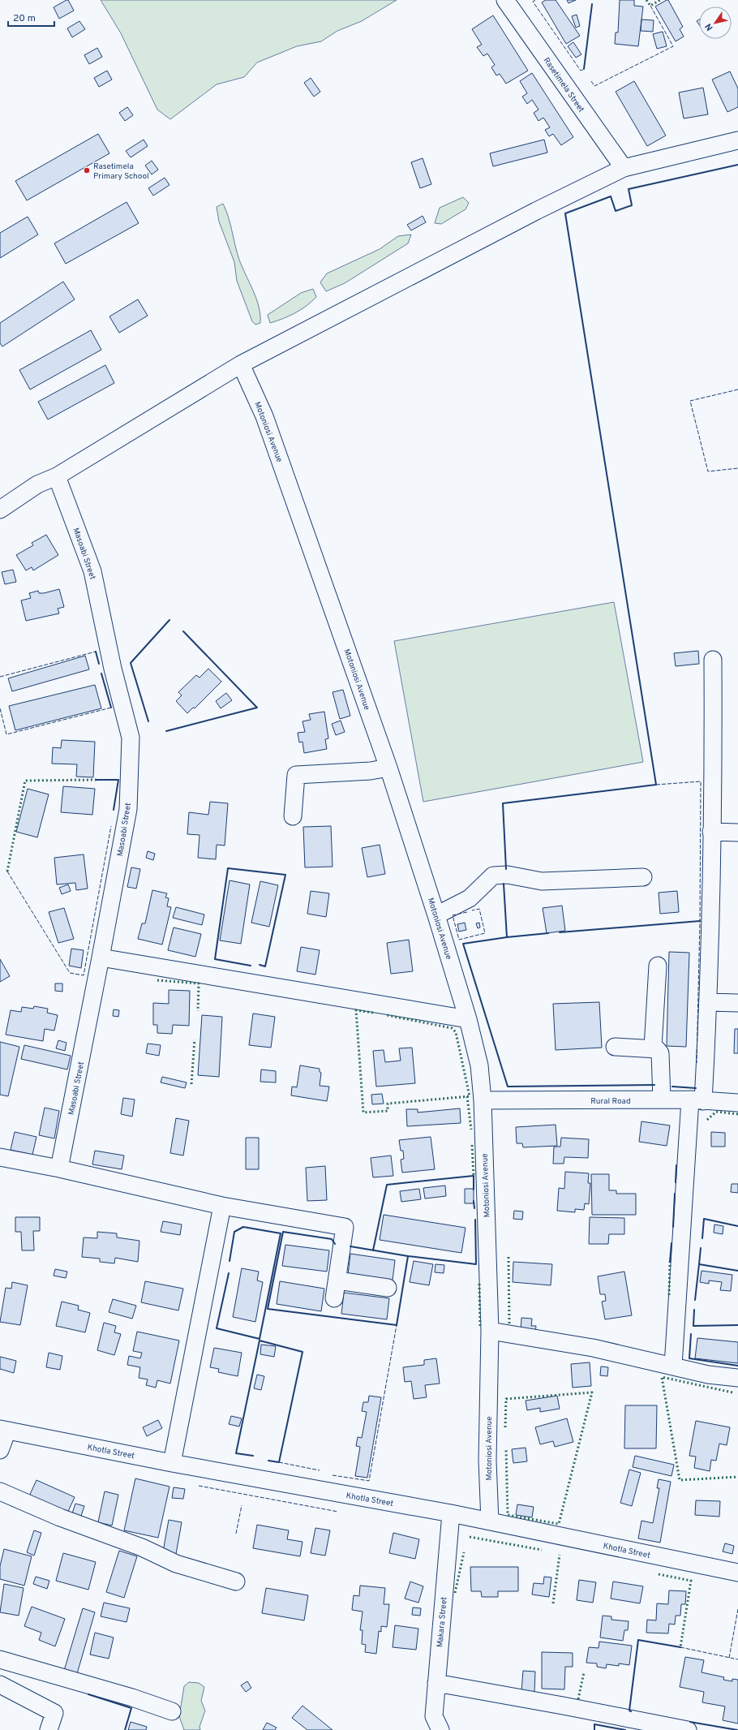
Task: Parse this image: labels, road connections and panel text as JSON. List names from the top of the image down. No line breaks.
{"streets":{"street":["Rasetimela Street","Motoniosi Avenue","Masoabi Street","Rural Road","Khotla Street","Makara Street"]},"crossings":[["Motoniosi Avenue","Rural Road"],["Motoniosi Avenue","Khotla Street"],["Khotla Street","Makara Street"]],"places":["Rasetimela Primary School"],"scale_bar":"20 m","north":"bottom left"}
